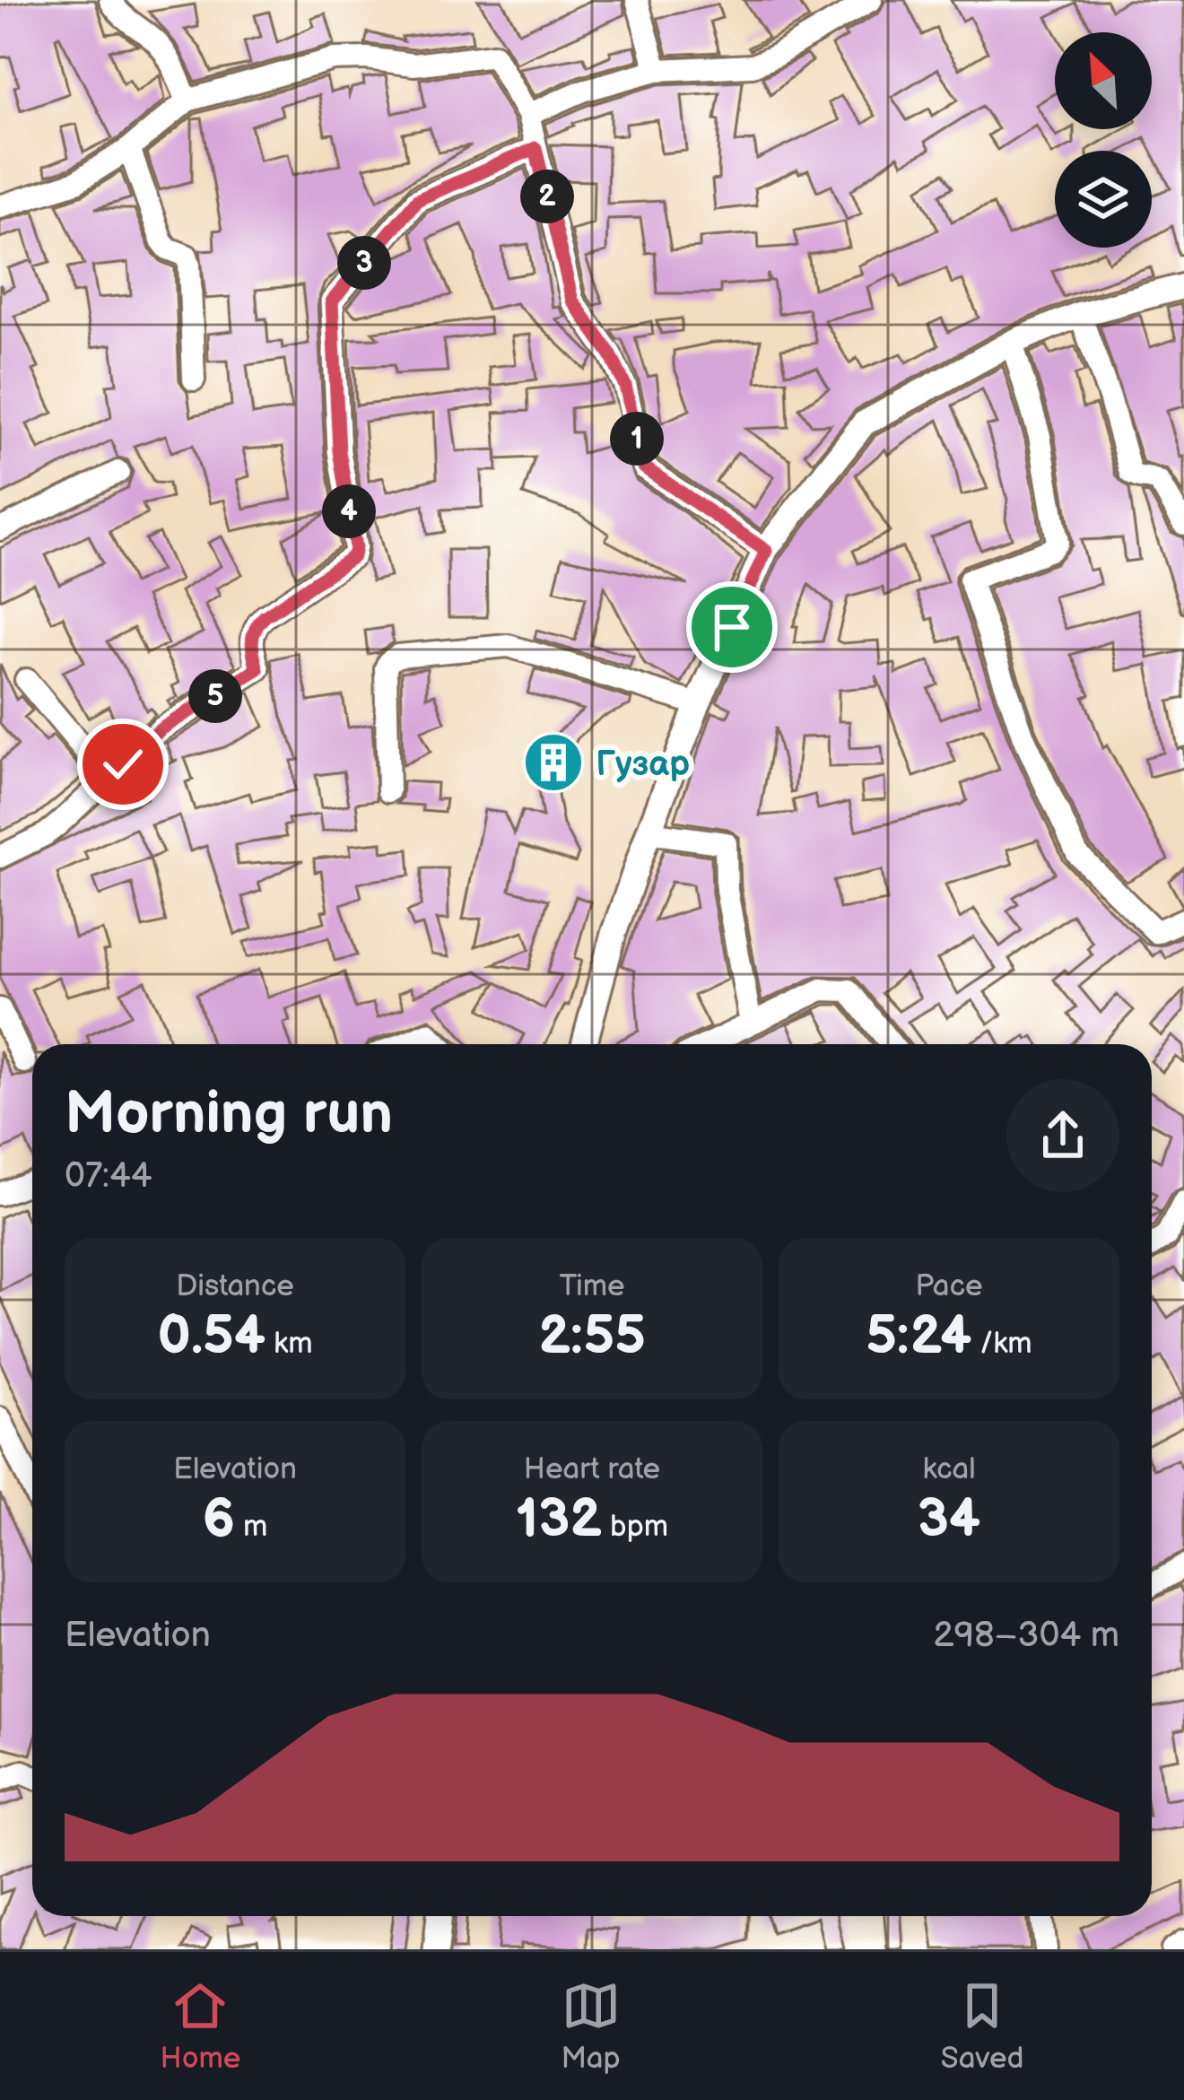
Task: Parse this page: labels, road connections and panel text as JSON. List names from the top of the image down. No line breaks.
{"places":{"building":["Гузар"]},"north":"top left","page":{"pins":["2","3","1","4","5"],"heading":["Morning run","07:44"],"stats":[["Distance","0.54 km"],["Time","2:55"],["Pace","5:24 /km"],["Elevation","6 m"],["Heart rate","132 bpm"],["kcal","34"]],"chart":["Elevation","298–304 m"],"tabs":["Home","Map","Saved"]}}
